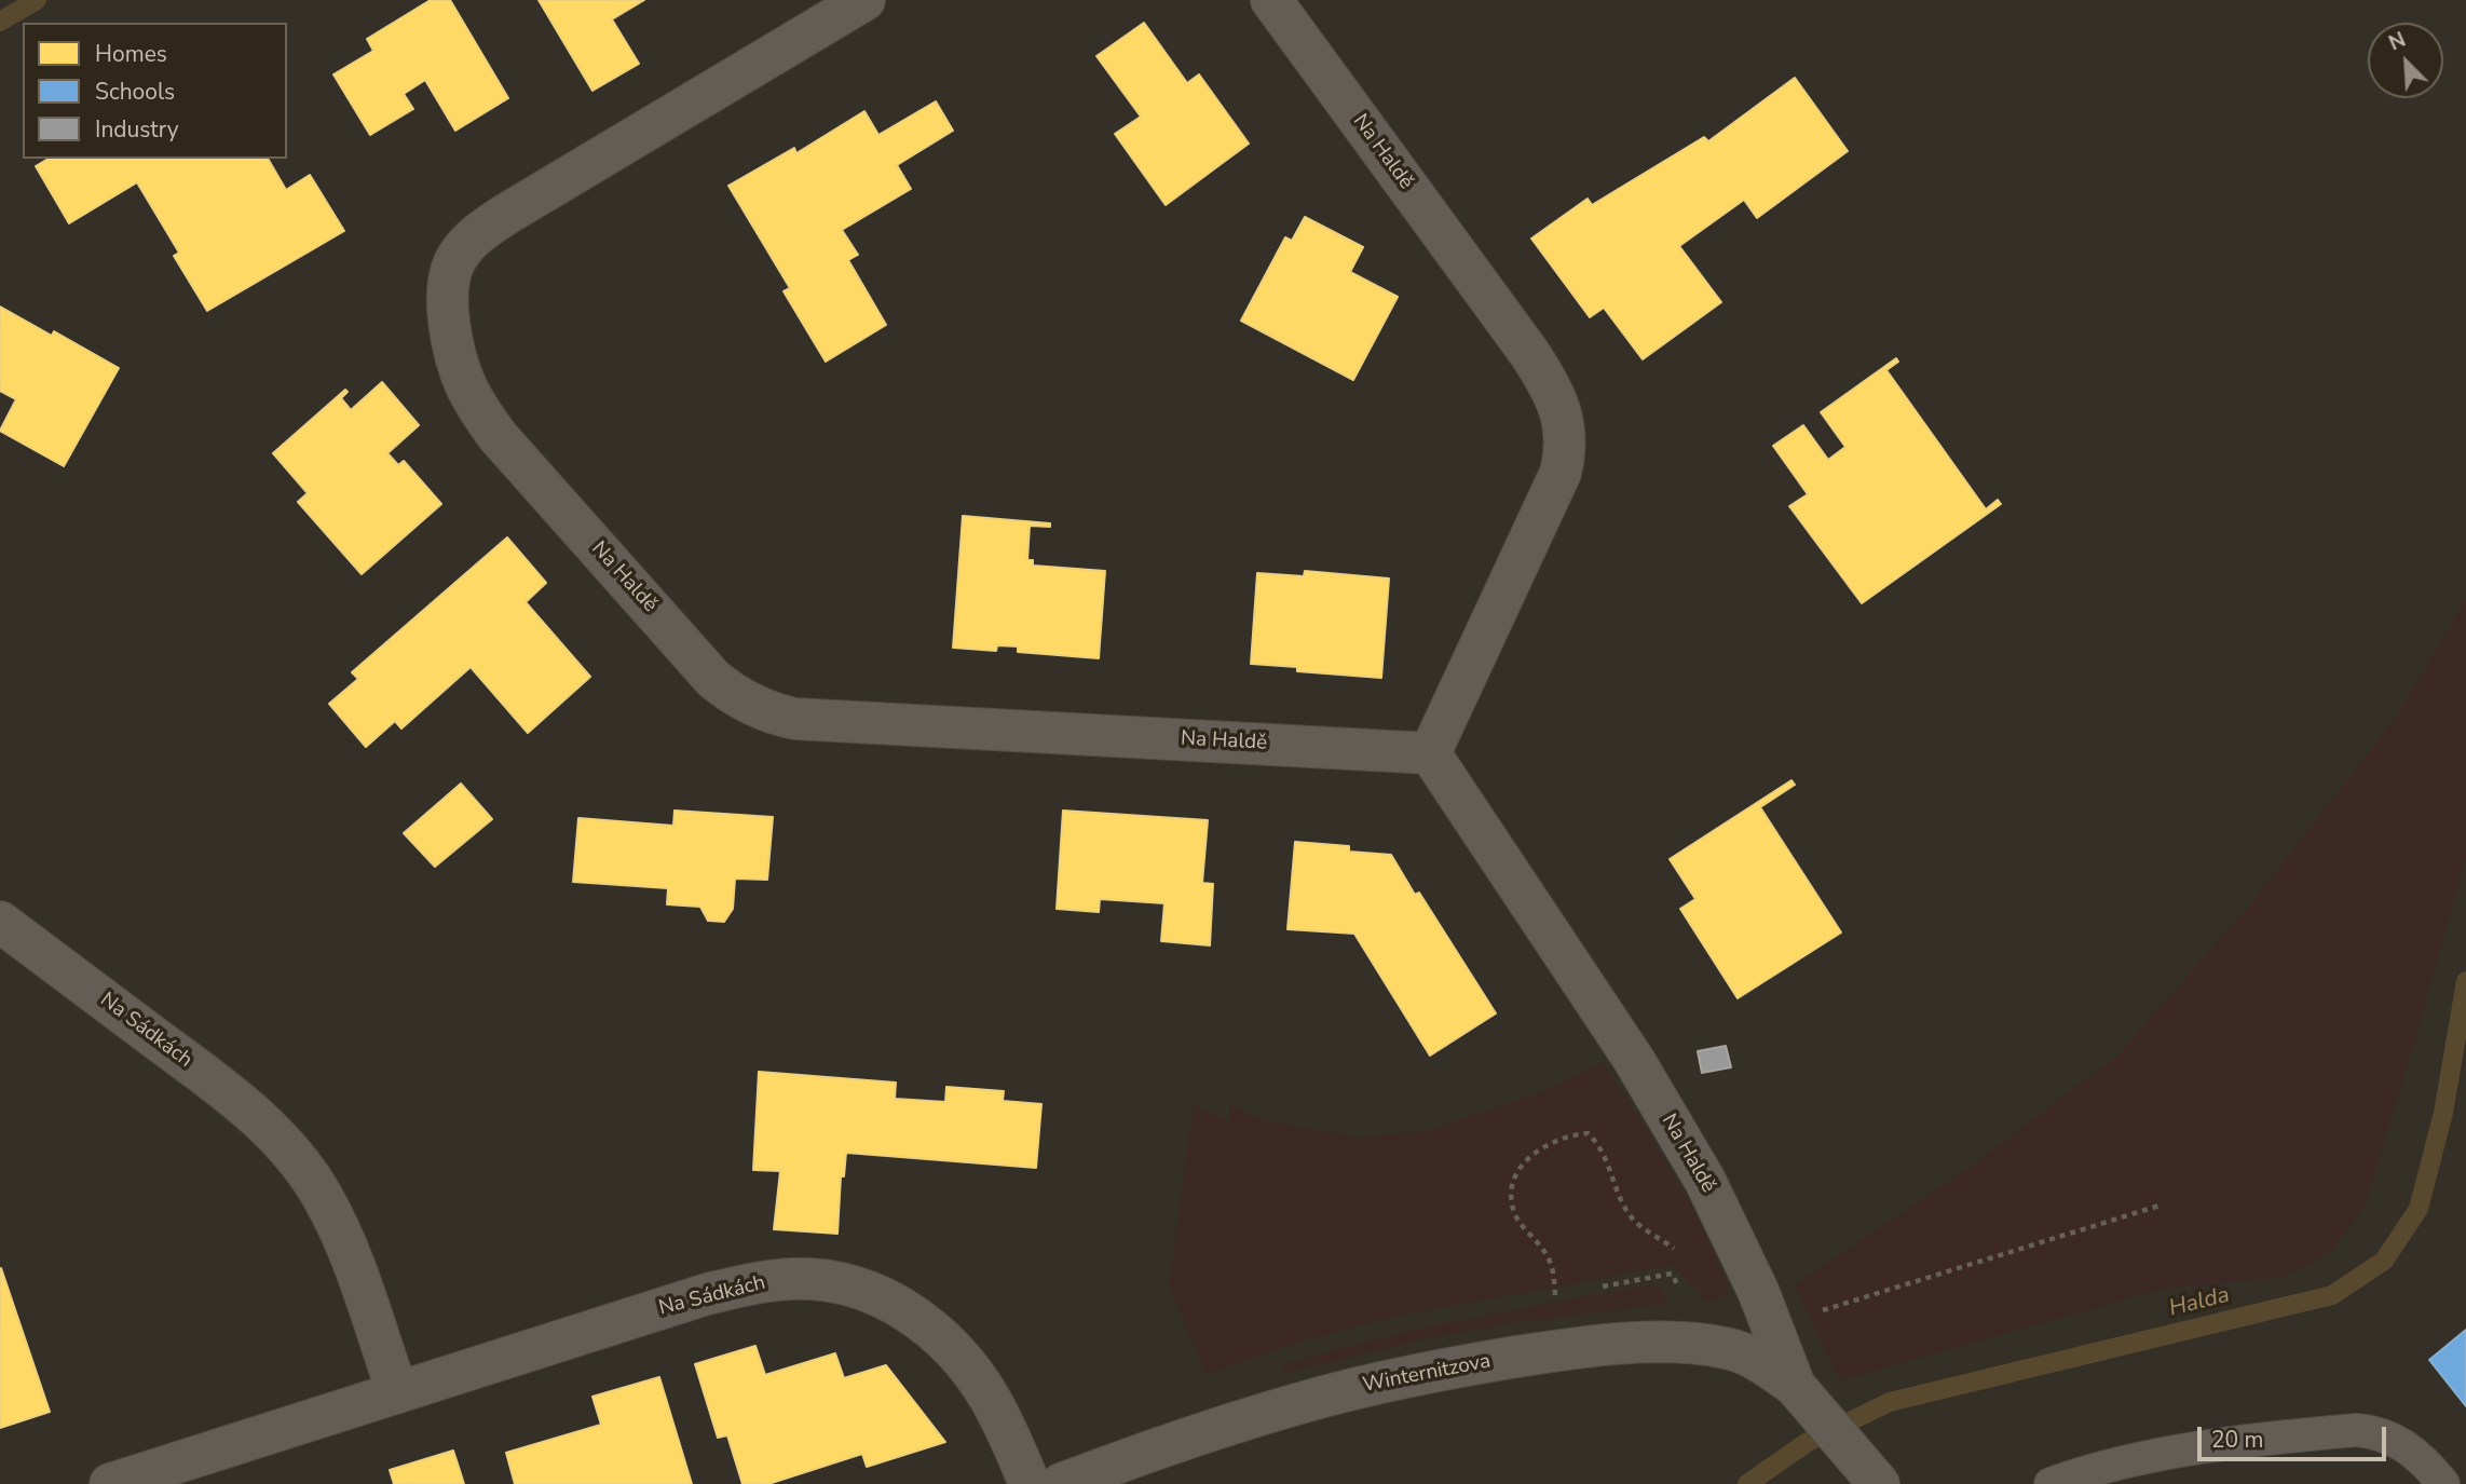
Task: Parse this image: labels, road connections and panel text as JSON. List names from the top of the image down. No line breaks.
{"streets":{"street":["Na Haldě","Na Sádkách","Winternitzova"]},"crossings":[["Na Haldě","Winternitzova"]],"water":["Halda"],"legend":["Homes","Schools","Industry"],"scale_bar":"20 m","north":"top left"}
